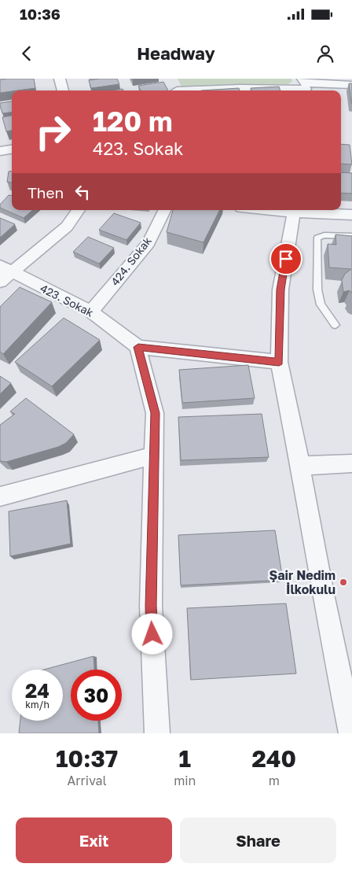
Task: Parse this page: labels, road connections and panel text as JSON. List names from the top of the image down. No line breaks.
{"streets":{"street":["424. Sokak","423. Sokak"]},"crossings":[["424. Sokak","423. Sokak"]],"places":["Şair Nedim İlkokulu"],"page":{"status":"10:36","header":"Headway","turn":["120 m","423. Sokak"],"then":"Then","speed":"24 km/h","limit":"30","eta":["10:37","Arrival","1","min","240","m"],"buttons":["Exit","Share"]}}
